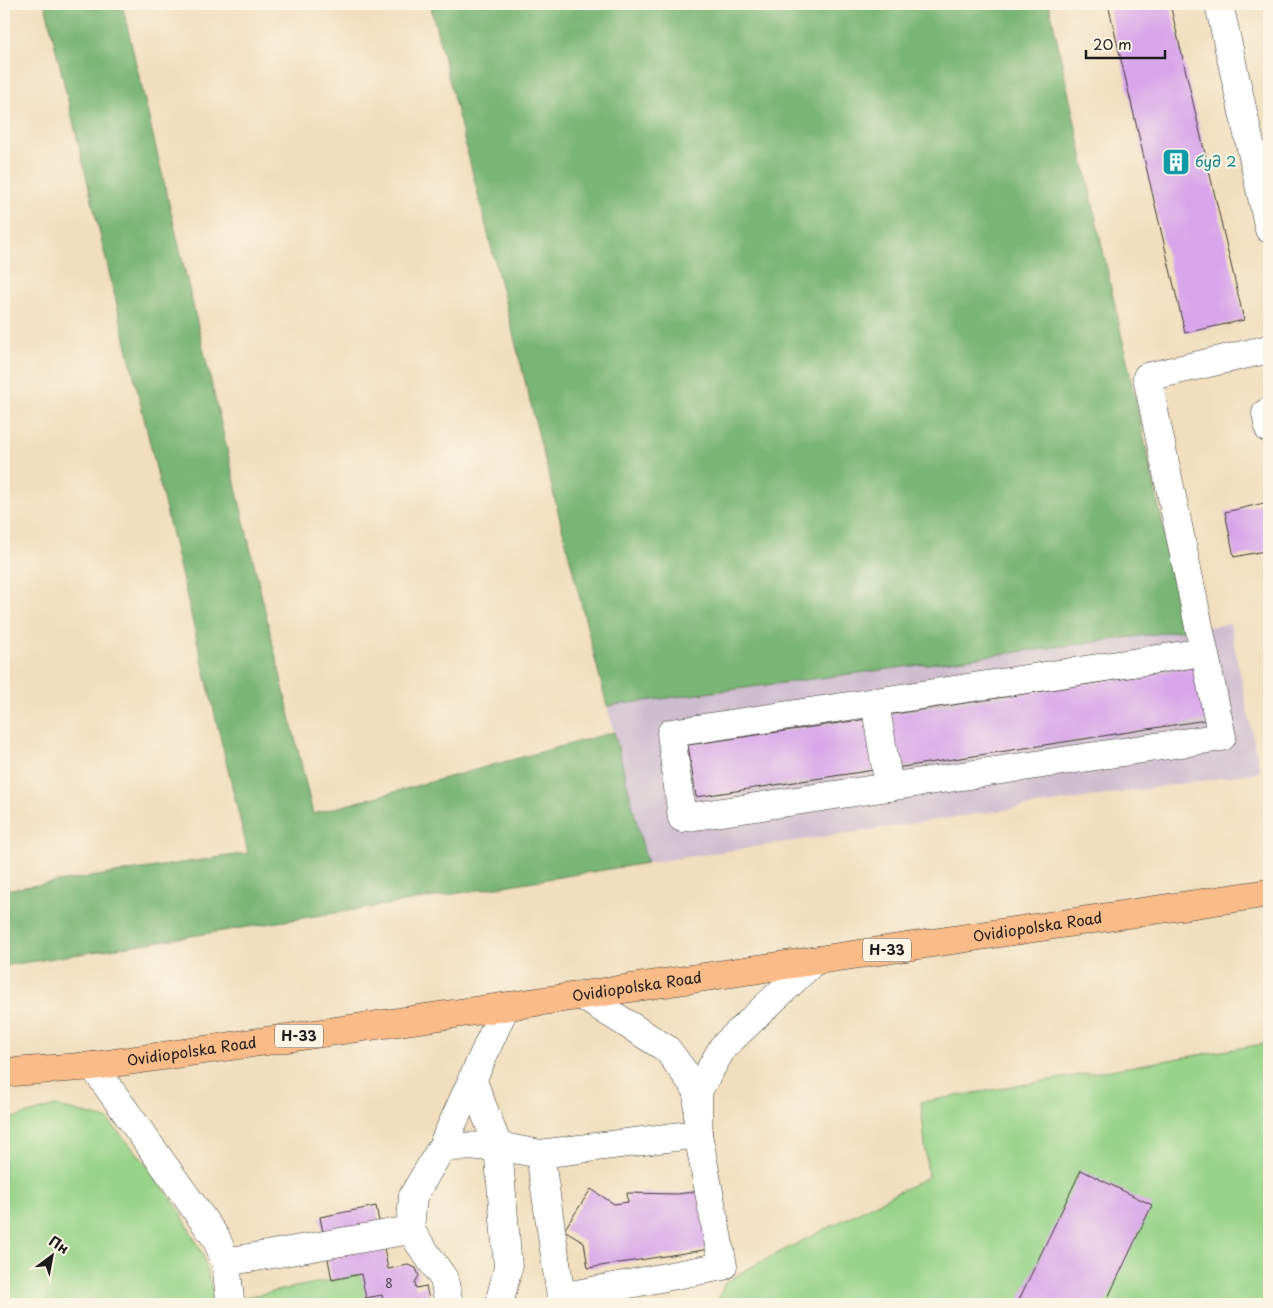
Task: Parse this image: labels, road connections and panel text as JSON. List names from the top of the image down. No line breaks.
{"streets":{"main road":["Ovidiopolska Road","Н-33"]},"places":{"building":["буд 2"]},"house_numbers":["8"],"scale_bar":"20 m","north":"top right"}
